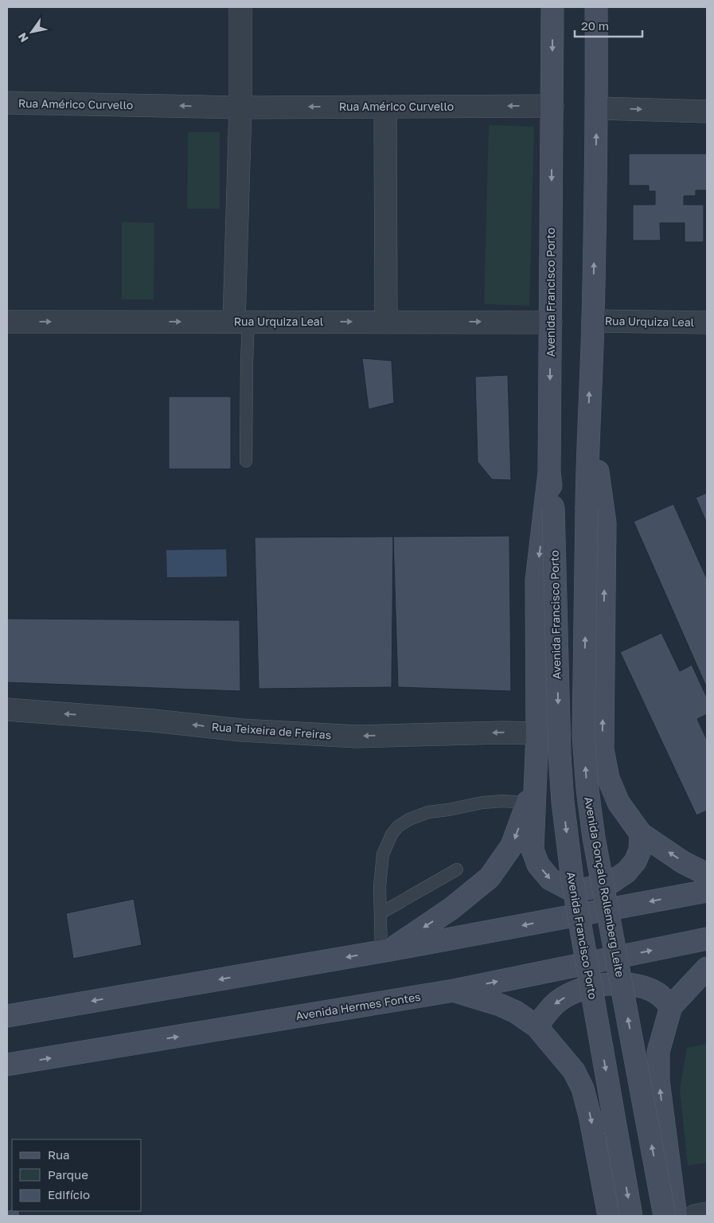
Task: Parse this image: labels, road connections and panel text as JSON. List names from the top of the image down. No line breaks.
{"streets":{"main road":["Avenida Francisco Porto","Avenida Gonçalo Rollemberg Leite","Avenida Hermes Fontes"],"street":["Rua Américo Curvello","Rua Urquiza Leal","Rua Teixeira de Freiras"]},"crossings":[["Rua Américo Curvello","Avenida Francisco Porto"],["Avenida Francisco Porto","Rua Urquiza Leal"]],"one_way":["Rua Américo Curvello","Rua Urquiza Leal","Rua Teixeira de Freiras"],"legend":["Rua","Parque","Edifício"],"scale_bar":"20 m","north":"bottom left"}
